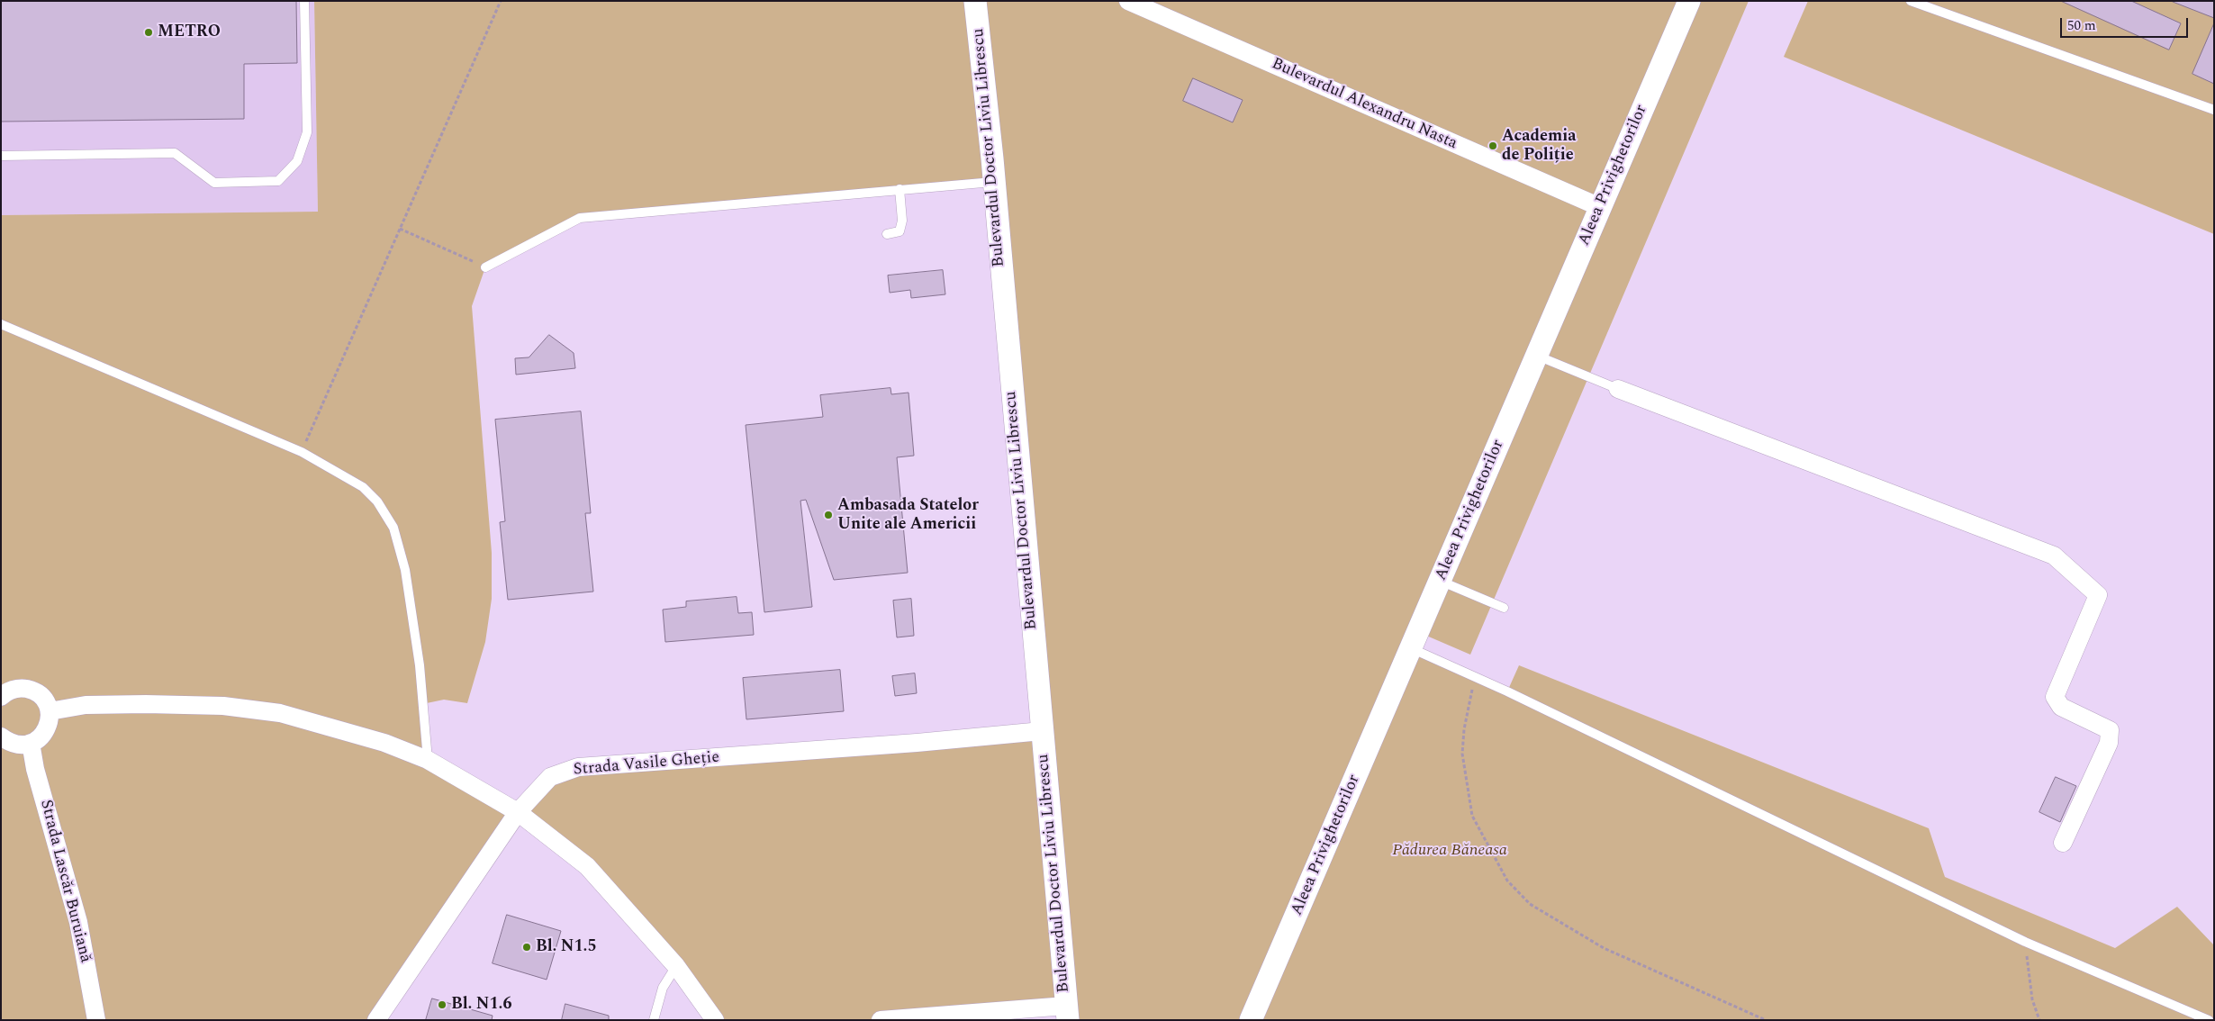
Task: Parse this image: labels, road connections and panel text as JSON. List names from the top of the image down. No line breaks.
{"streets":{"street":["Bulevardul Alexandru Nasta","Bulevardul Doctor Liviu Librescu","Aleea Privighetorilor","Strada Vasile Gheție","Strada Lascăr Buruiană"]},"crossings":[["Bulevardul Alexandru Nasta","Aleea Privighetorilor"],["Bulevardul Doctor Liviu Librescu","Strada Vasile Gheție"]],"parks":["Pădurea Băneasa"],"places":["METRO","Academia de Poliție","Ambasada Statelor Unite ale Americii","Bl. N1.5","Bl. N1.6"],"scale_bar":"50 m"}
